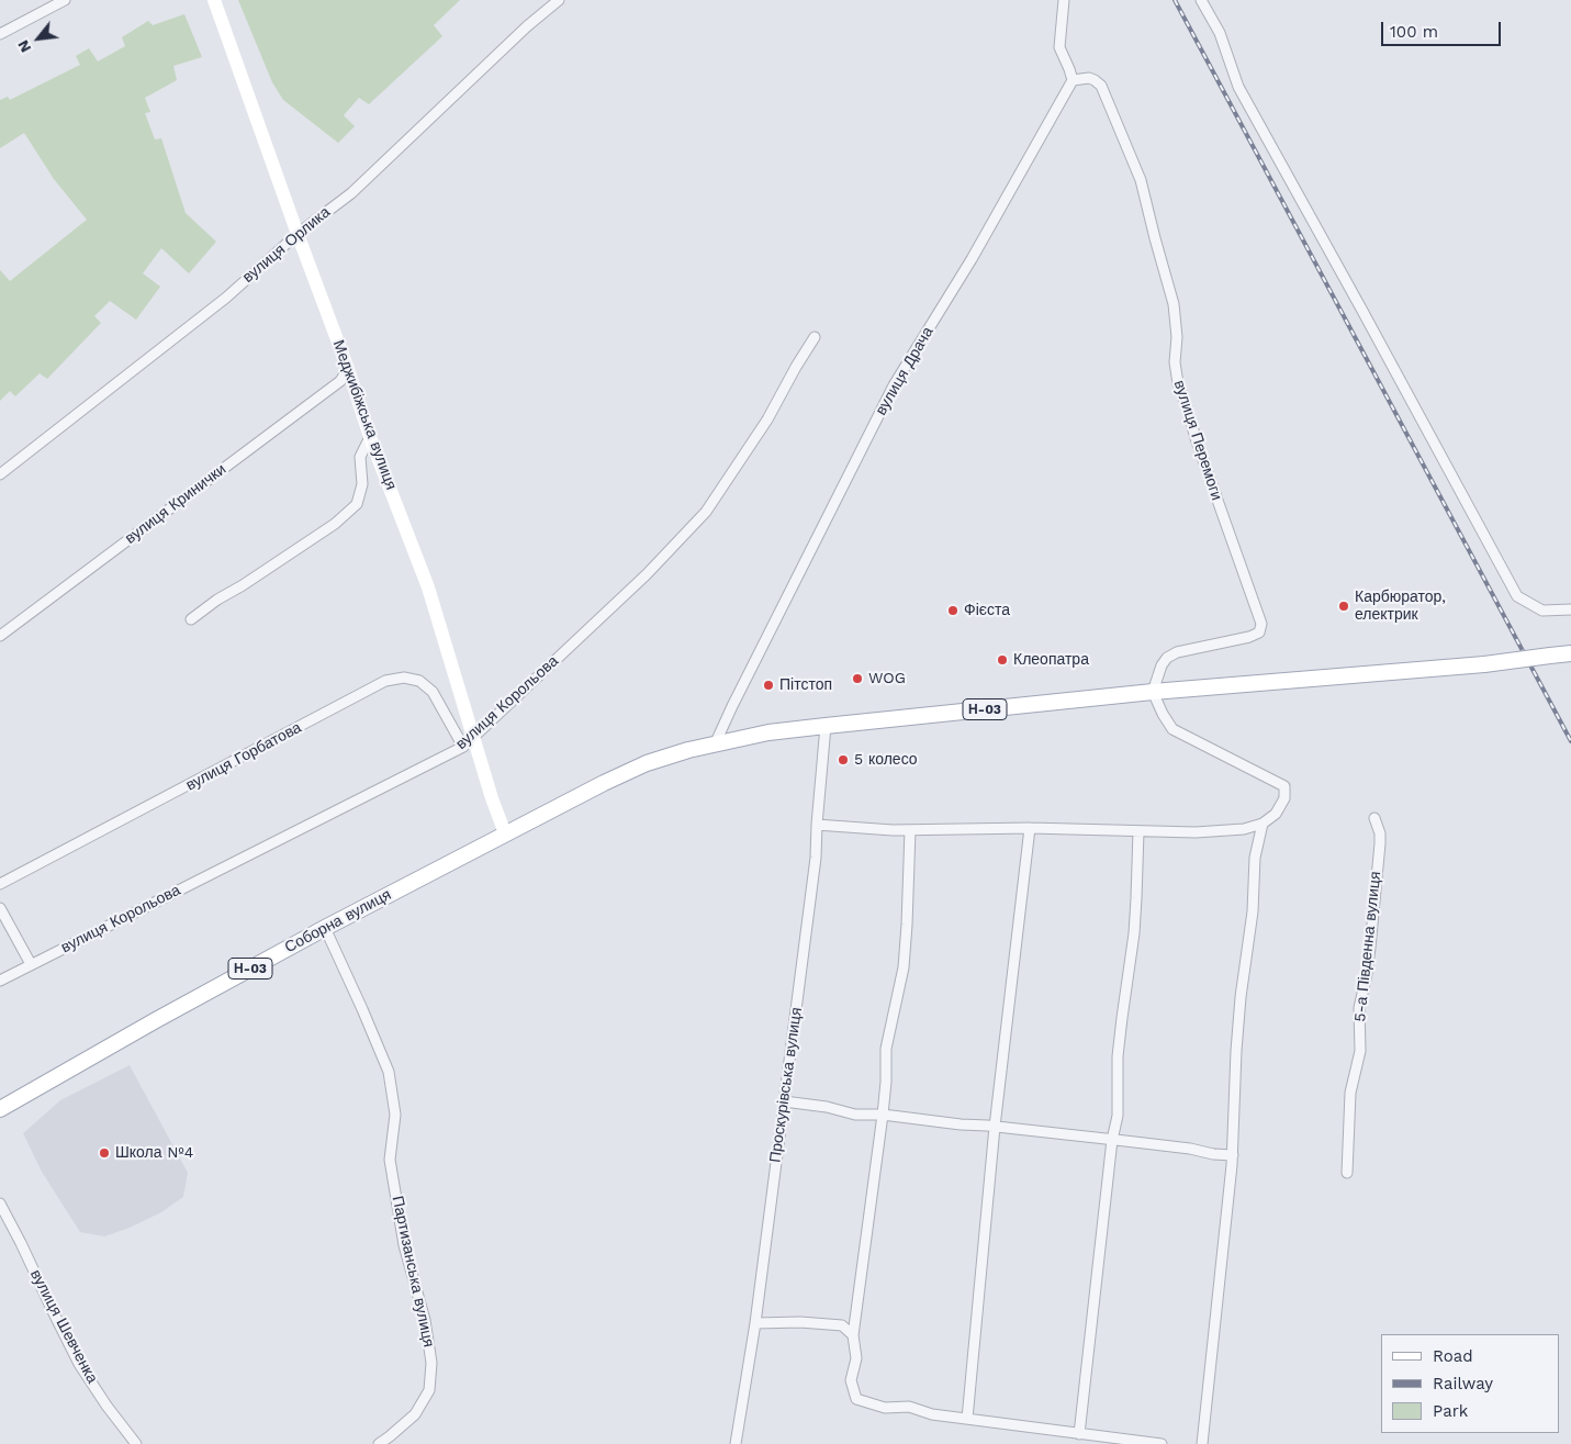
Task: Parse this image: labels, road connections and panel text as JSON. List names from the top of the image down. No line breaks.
{"streets":{"main road":["Меджибіжська вулиця","Н-03","Соборна вулиця"],"street":["вулиця Орлика","вулиця Драча","вулиця Перемоги","вулиця Кринички","вулиця Корольова","вулиця Горбатова","5-а Південна вулиця","Проскурівська вулиця","Партизанська вулиця","вулиця Шевченка"]},"crossings":[["вулиця Орлика","Меджибіжська вулиця"],["вулиця Драча","вулиця Перемоги"],["вулиця Драча","Н-03"],["Меджибіжська вулиця","вулиця Кринички"],["Меджибіжська вулиця","вулиця Корольова"],["Меджибіжська вулиця","Н-03"],["Меджибіжська вулиця","Соборна вулиця"],["вулиця Перемоги","Н-03"],["вулиця Корольова","вулиця Горбатова"],["Н-03","Соборна вулиця"],["Н-03","Проскурівська вулиця"],["Соборна вулиця","Партизанська вулиця"]],"places":["Карбюратор, електрик","Фієста","Клеопатра","WOG","Пітстоп","5 колесо","Школа №4"],"legend":["Road","Railway","Park"],"scale_bar":"100 m","north":"bottom left"}
